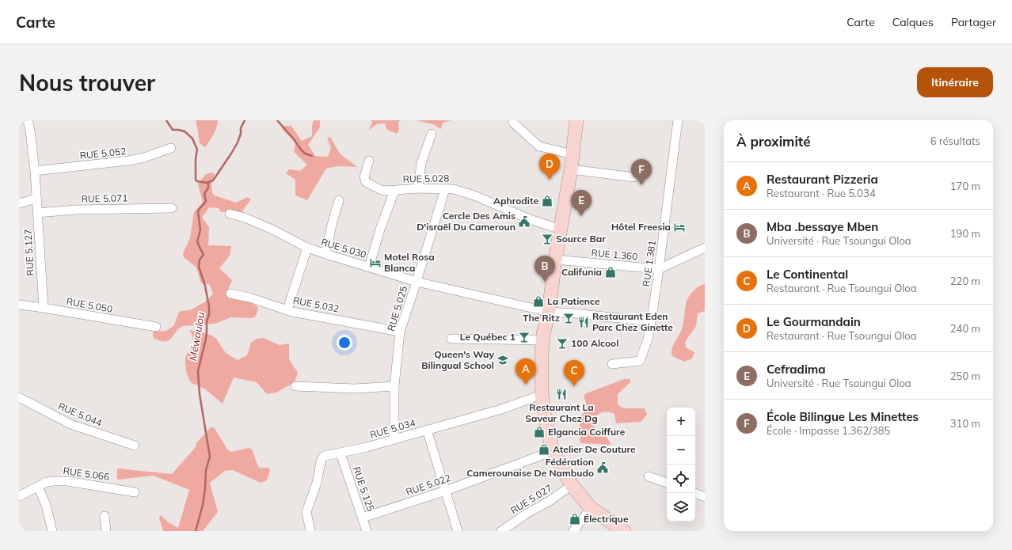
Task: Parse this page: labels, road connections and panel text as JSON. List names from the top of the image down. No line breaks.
{"streets":{"street":["RUE 5.052","RUE 5.028","RUE 5.071","RUE 5.030","RUE 5.127","RUE 1.360","RUE 1.381","RUE 5.032","RUE 5.050","RUE 5.025","RUE 5.044","RUE 5.034","RUE 5.066","RUE 5.022","RUE 5.125","RUE 5.027"]},"crossings":[["RUE 5.052","RUE 5.127"],["RUE 5.028","RUE 5.025"],["RUE 5.071","RUE 5.127"],["RUE 5.030","RUE 1.381"],["RUE 5.030","RUE 5.025"],["RUE 5.127","RUE 5.050"],["RUE 1.360","RUE 1.381"],["RUE 5.032","RUE 5.025"],["RUE 5.025","RUE 5.034"],["RUE 5.034","RUE 5.125"],["RUE 5.022","RUE 5.125"]],"water":["Méwoulou"],"places":{"shop":["Aphrodite","Califunia","La Patience","Elgancia Coiffure","Atelier De Couture","Électrique"],"public building":["Cercle Des Amis D'israël Du Cameroun","Fédération Camerounaise De Nambudo"],"hotel":["Hôtel Freesia","Motel Rosa Blanca"],"bar":["Source Bar","The Ritz","Le Québec 1","100 Alcool"],"restaurant":["Restaurant Eden Parc Chez Ginette","Restaurant La Saveur Chez Dg"],"school or university":["Queen's Way Bilingual School"]},"page":{"header":"Carte","nav":["Carte","Calques","Partager"],"buttons":"Itinéraire","title":"Nous trouver","heading":["À proximité","6 résultats"],"pins":["D","F","E","B","A","C"],"list":[{"mark":"A","name":"Restaurant Pizzeria","note":"Restaurant · Rue 5.034","value":"170 m"},{"mark":"B","name":"Mba .bessaye Mben","note":"Université · Rue Tsoungui Oloa","value":"190 m"},{"mark":"C","name":"Le Continental","note":"Restaurant · Rue Tsoungui Oloa","value":"220 m"},{"mark":"D","name":"Le Gourmandain","note":"Restaurant · Rue Tsoungui Oloa","value":"240 m"},{"mark":"E","name":"Cefradima","note":"Université · Rue Tsoungui Oloa","value":"250 m"},{"mark":"F","name":"École Bilingue Les Minettes","note":"École · Impasse 1.362/385","value":"310 m"}],"map_buttons":["+","−"]}}
